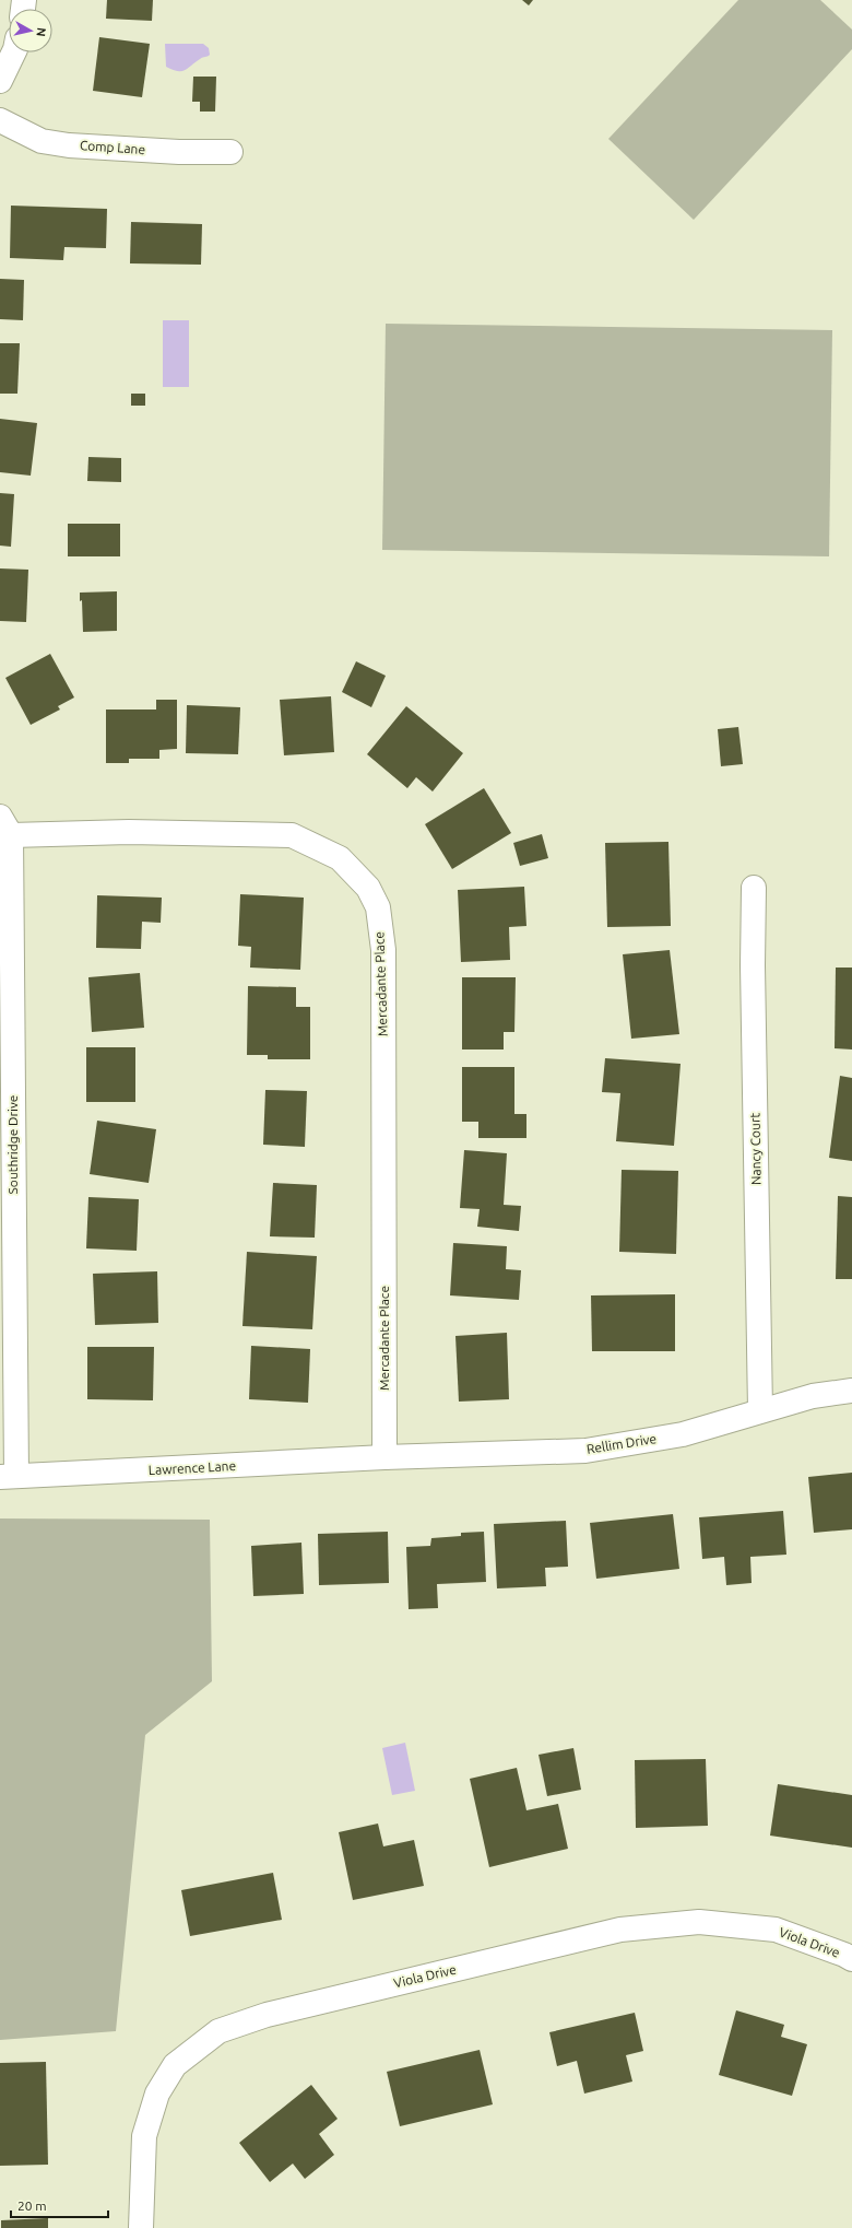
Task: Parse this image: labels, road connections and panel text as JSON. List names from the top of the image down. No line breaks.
{"streets":{"street":["Comp Lane","Mercadante Place","Southridge Drive","Nancy Court","Rellim Drive","Lawrence Lane","Viola Drive"]},"crossings":[["Mercadante Place","Southridge Drive"],["Mercadante Place","Rellim Drive"],["Mercadante Place","Lawrence Lane"],["Southridge Drive","Lawrence Lane"],["Nancy Court","Rellim Drive"],["Rellim Drive","Lawrence Lane"]],"scale_bar":"20 m","north":"right"}
